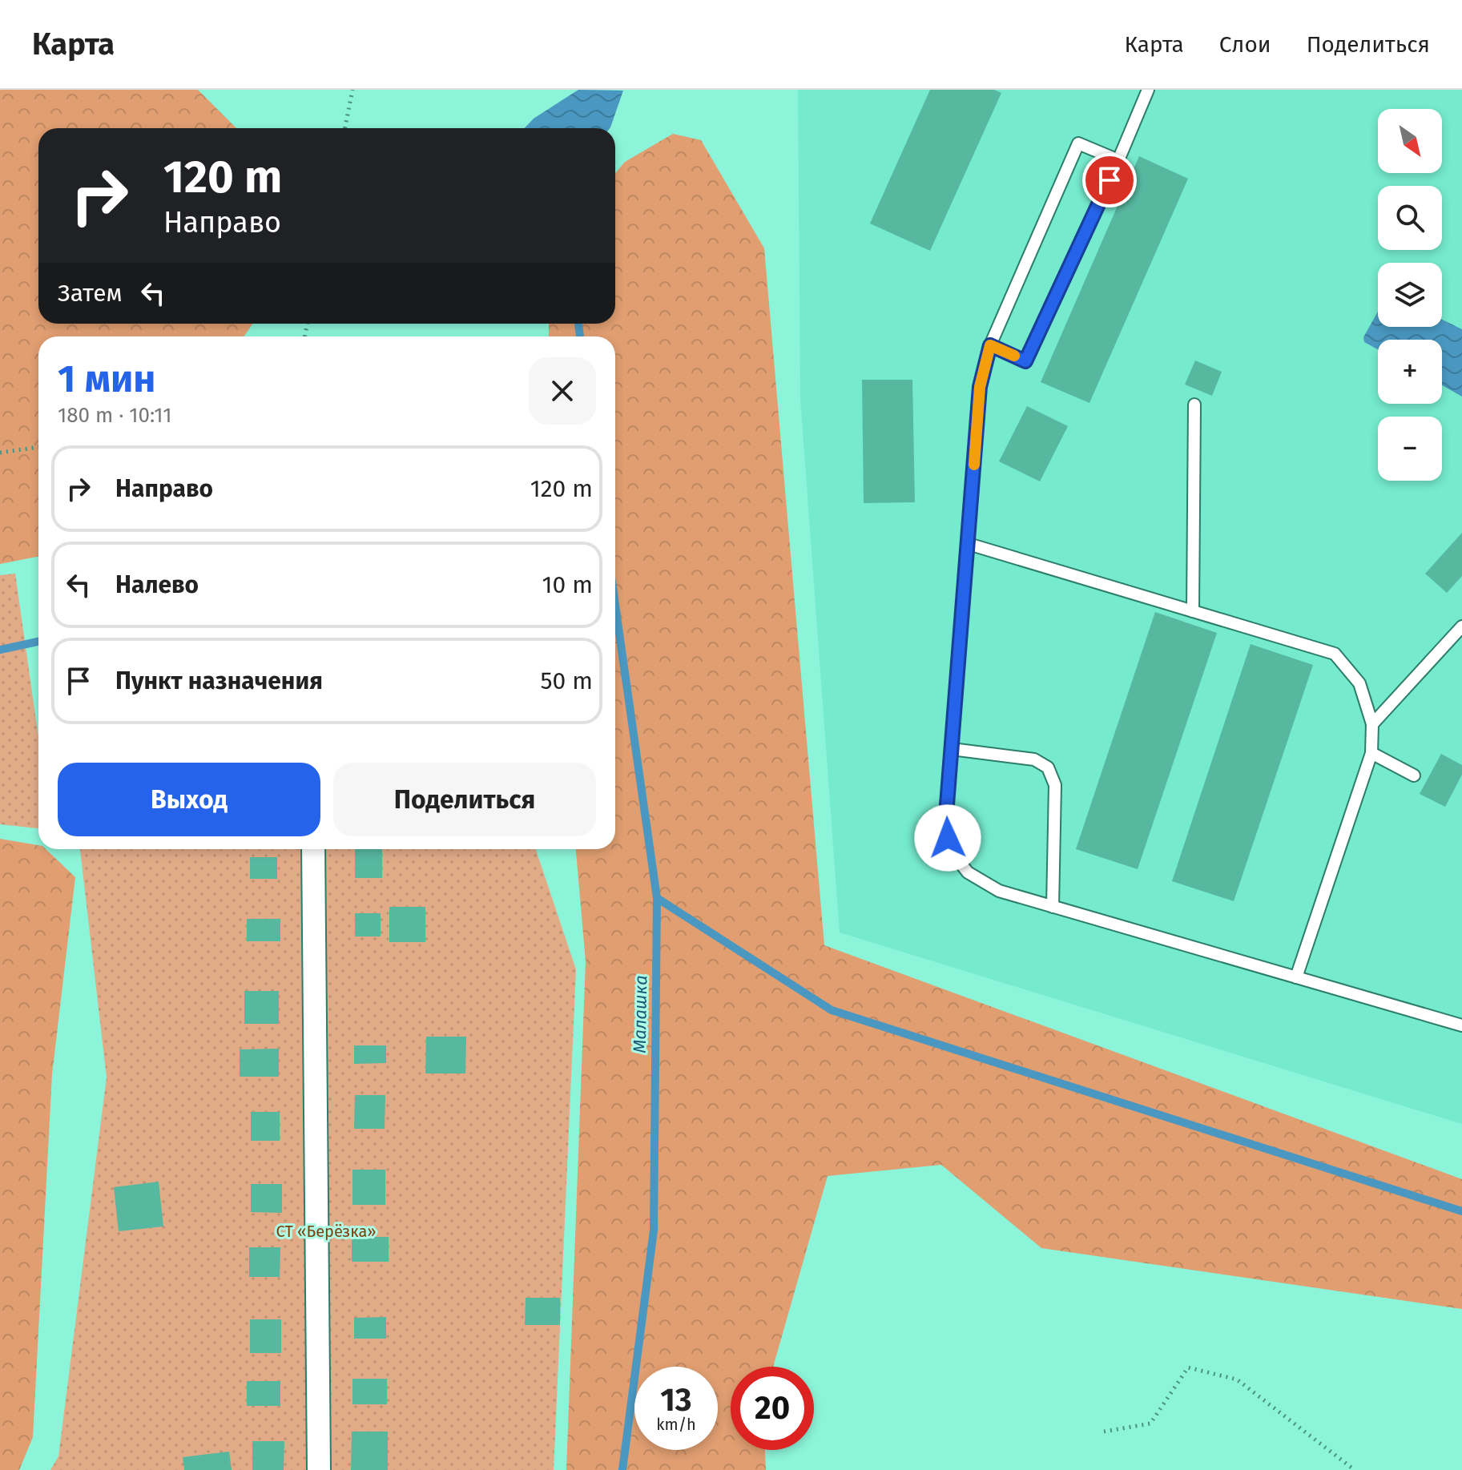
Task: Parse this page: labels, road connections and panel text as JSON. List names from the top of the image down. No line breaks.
{"water":["Малашка"],"parks":["СТ «Берёзка»"],"north":"bottom right","page":{"header":"Карта","nav":["Карта","Слои","Поделиться"],"map_buttons":["+","−"],"turn":["120 m","Направо"],"then":"Затем","heading":["1 мин","180 m · 10:11"],"list":[{"name":"Направо","value":"120 m"},{"name":"Налево","value":"10 m"},{"name":"Пункт назначения","value":"50 m"}],"buttons":["Выход","Поделиться"],"speed":"13 km/h","limit":"20"}}
